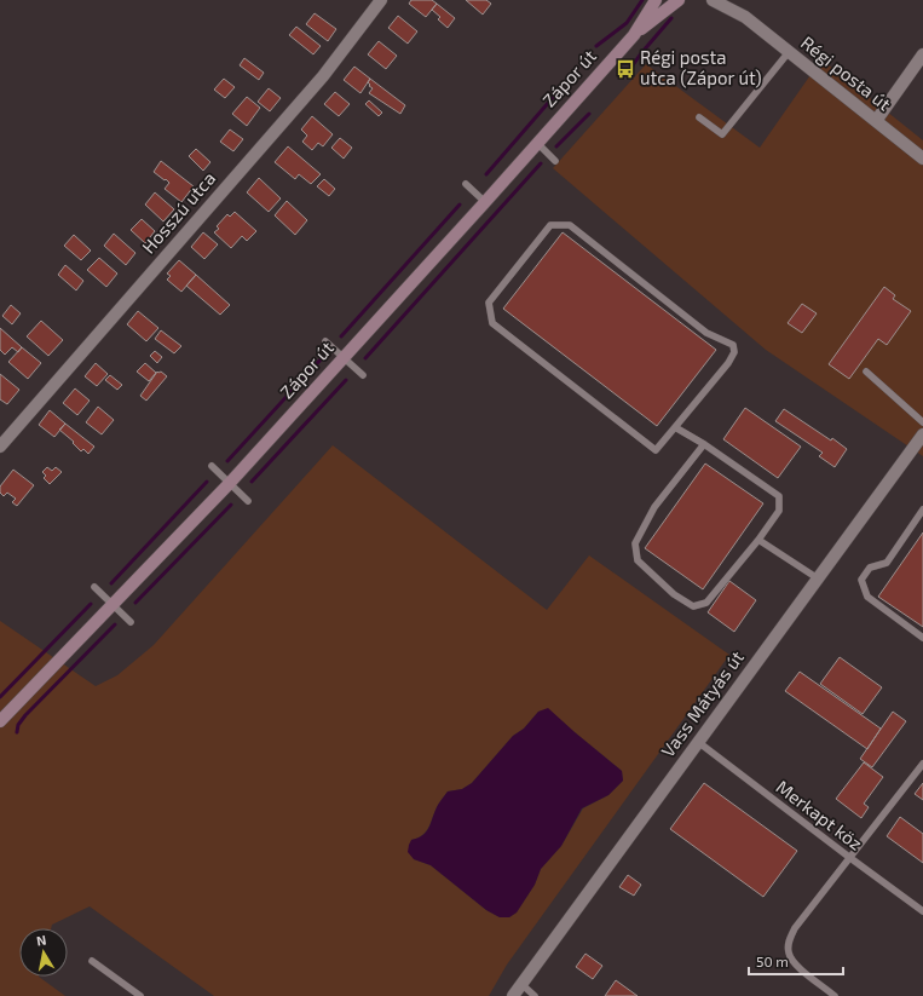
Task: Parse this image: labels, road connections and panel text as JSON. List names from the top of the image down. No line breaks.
{"streets":{"street":["Régi posta út","Zápor út","Hosszú utca","Vass Mátyás út"],"lane":["Merkapt köz"]},"crossings":[["Vass Mátyás út","Merkapt köz"]],"places":{"bus stop":["Régi posta utca (Zápor út)"]},"scale_bar":"50 m","north":"top"}
